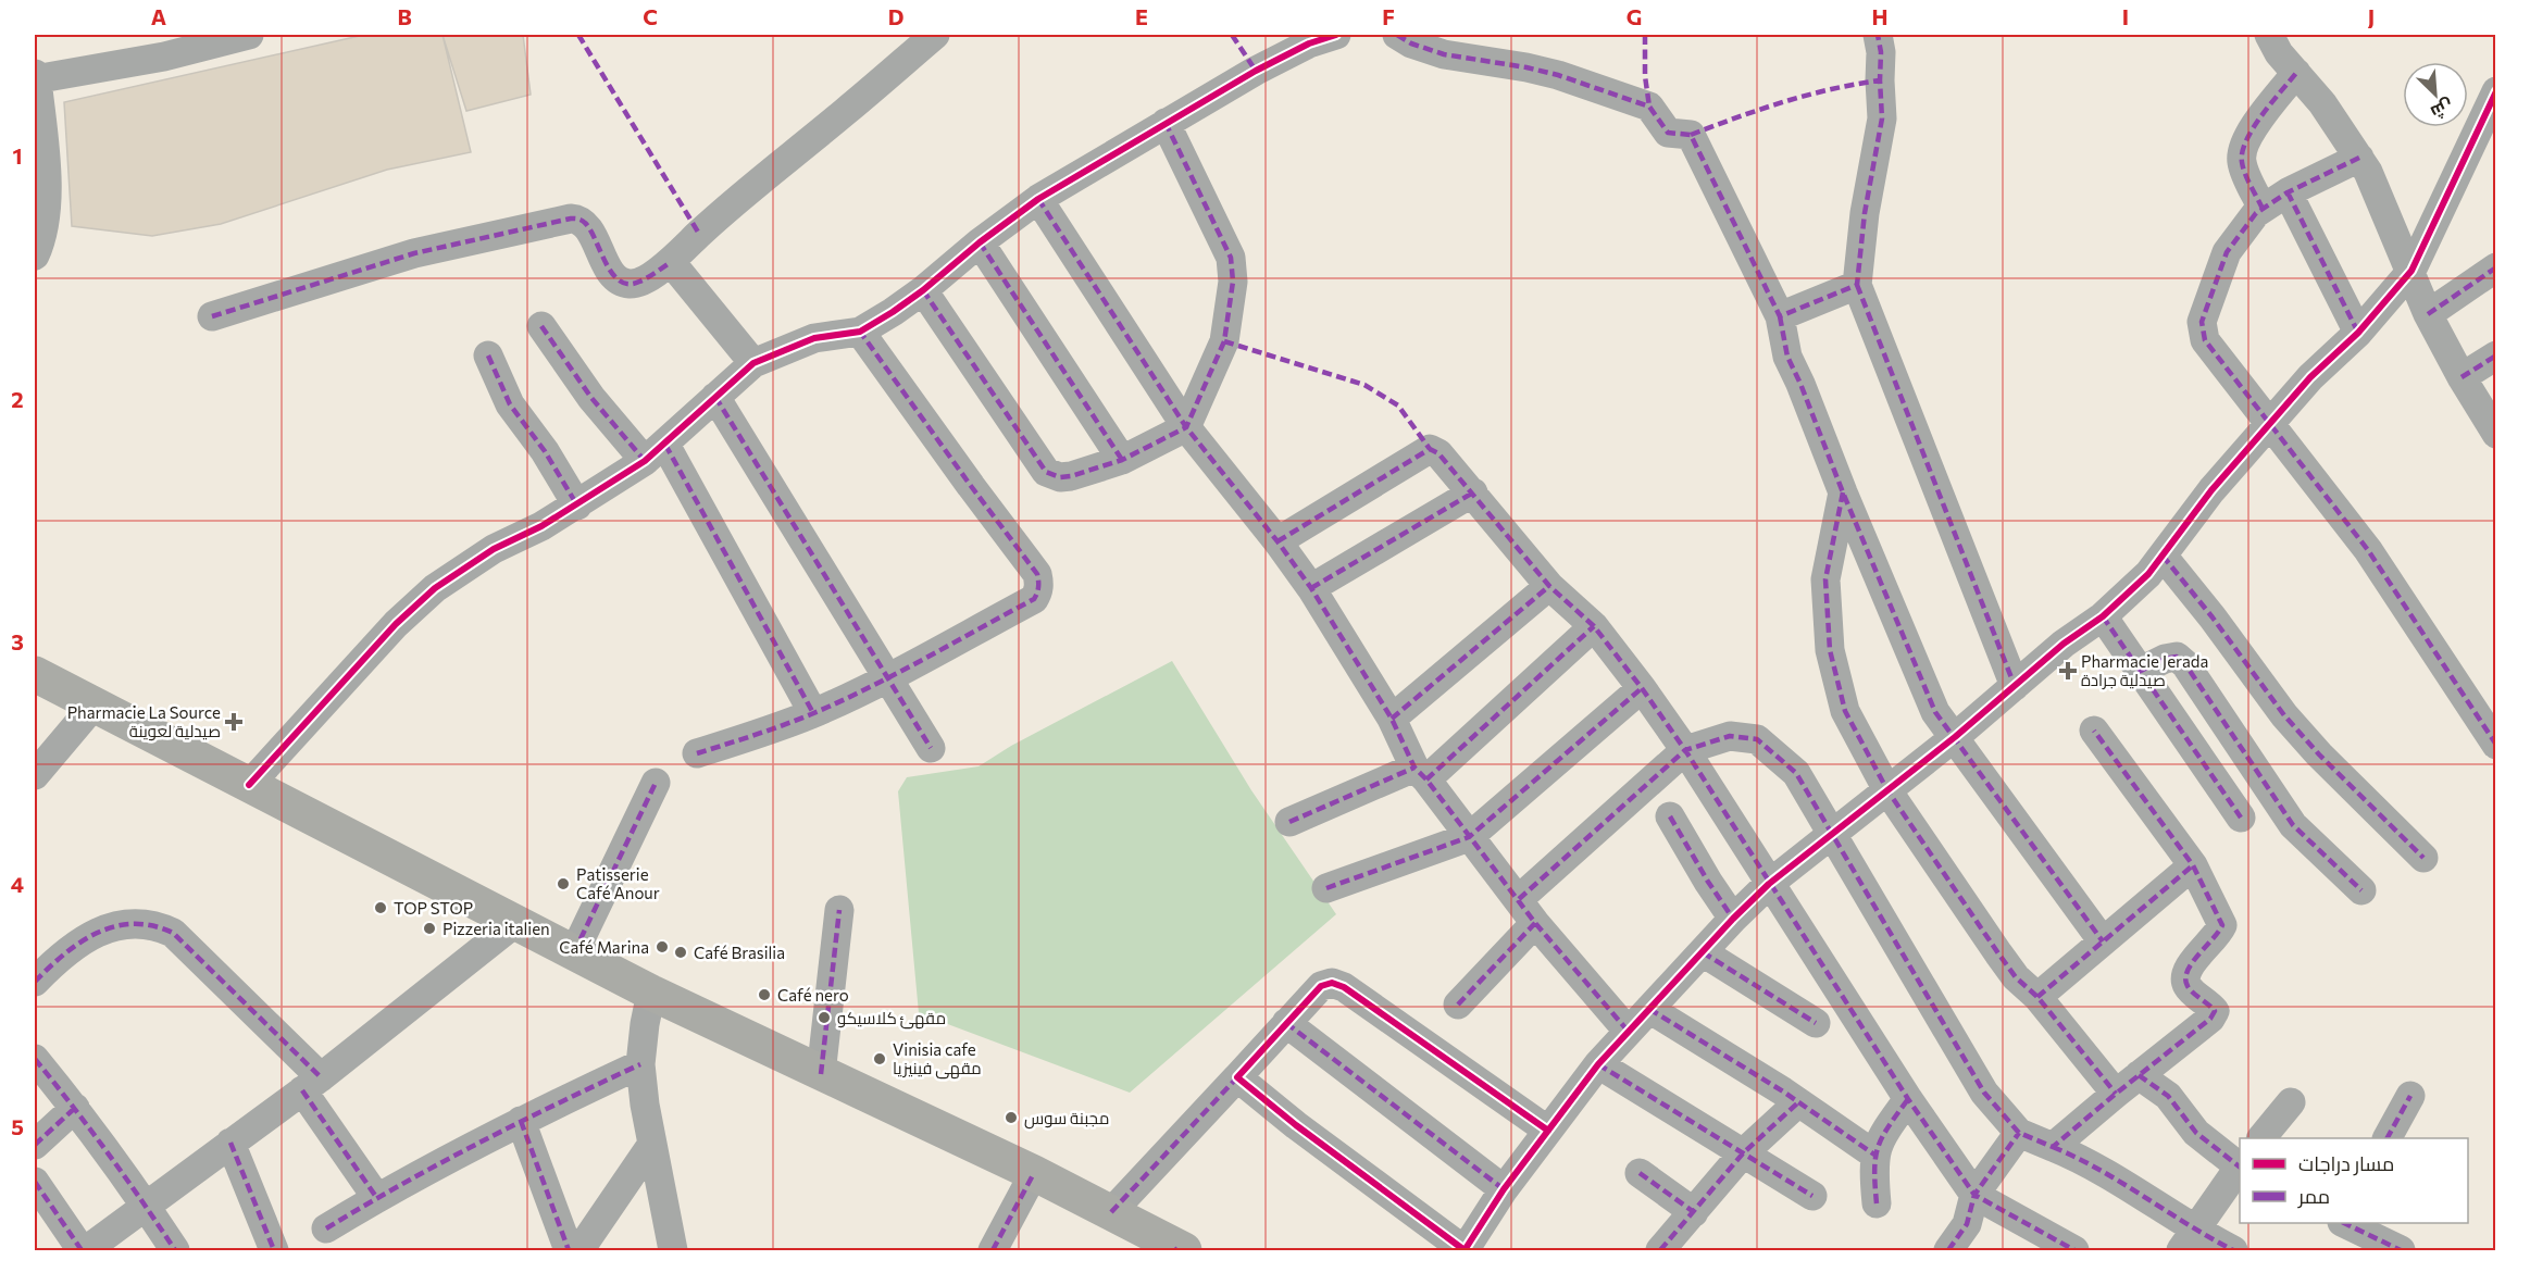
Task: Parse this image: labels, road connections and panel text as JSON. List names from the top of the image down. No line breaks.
{"places":{"health":["Pharmacie Jerada صيدلية جرادة","Pharmacie La Source صيدلية لعوينة"],"other":["Patisserie Café Anour","TOP STOP","Pizzeria italien","Café Marina","Café Brasilia","Café nero","مقهئ كلاسيكو","Vinisia cafe مقهى فينيزيا","مجبنة سوس"]},"legend":["مسار دراجات","ممر"],"north":"bottom right","grid":{"columns":["A","B","C","D","E","F","G","H","I","J"],"rows":["1","2","3","4","5"]}}
